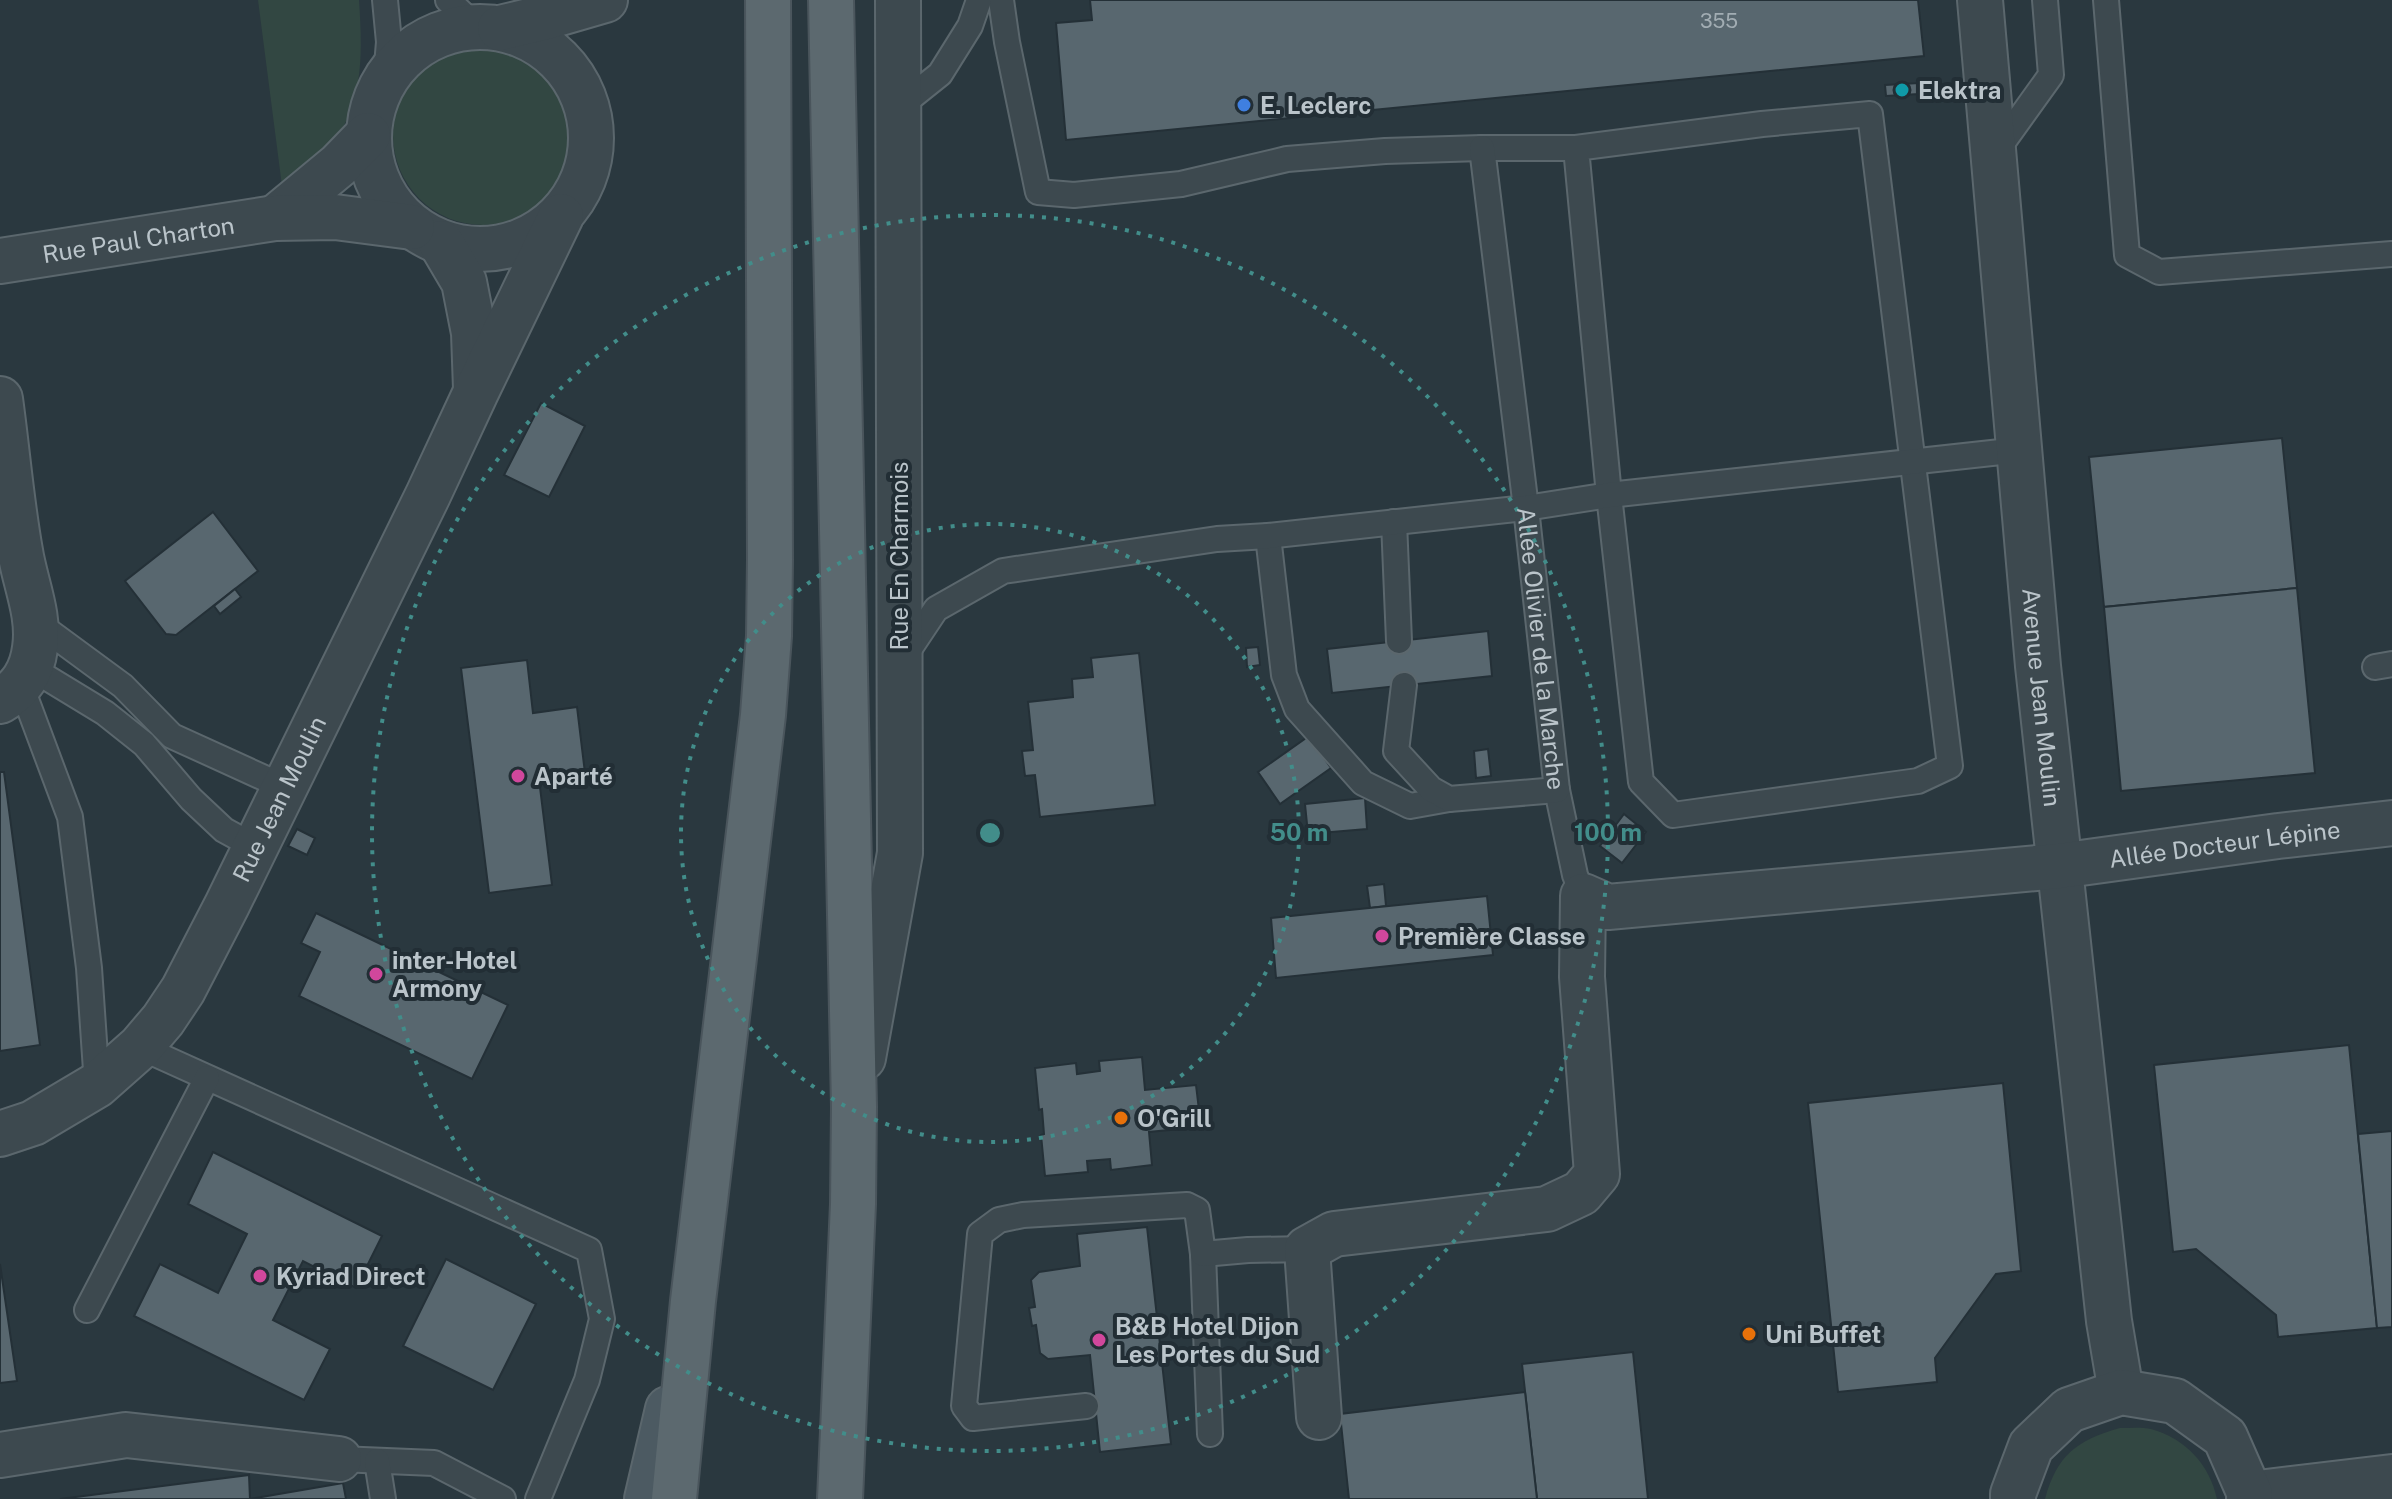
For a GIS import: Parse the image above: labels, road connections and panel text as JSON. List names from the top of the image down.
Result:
{
  "streets": {
    "street": [
      "Rue Paul Charton",
      "Rue En Charmois",
      "Allée Olivier de la Marche",
      "Avenue Jean Moulin",
      "Rue Jean Moulin",
      "Allée Docteur Lépine"
    ]
  },
  "crossings": [
    ["Rue Paul Charton", "Rue Jean Moulin"],
    ["Rue En Charmois", "Allée Olivier de la Marche"],
    ["Avenue Jean Moulin", "Allée Docteur Lépine"]
  ],
  "places": [
    "Elektra",
    "E. Leclerc",
    "Aparté",
    "Première Classe",
    "inter-Hotel Armony",
    "O'Grill",
    "Kyriad Direct",
    "Uni Buffet",
    "B&B Hotel Dijon Les Portes du Sud"
  ],
  "house_numbers": ["355"],
  "rings": ["50 m", "100 m"]
}
